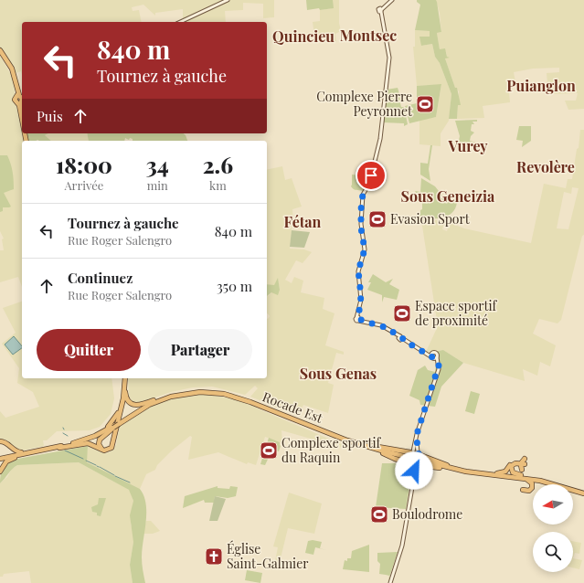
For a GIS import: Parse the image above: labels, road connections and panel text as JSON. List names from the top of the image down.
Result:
{
  "streets": {
    "highway": ["Rocade Est"]
  },
  "districts": [
    "Montsec",
    "Quincieu",
    "Puianglon",
    "Vurey",
    "Revolère",
    "Sous Geneizia",
    "Fétan",
    "Sous Genas"
  ],
  "places": {
    "sports": [
      "Complexe Pierre Peyronnet",
      "Evasion Sport",
      "Espace sportif de proximité",
      "Complexe sportif du Raquin",
      "Boulodrome"
    ],
    "church": ["Église Saint-Galmier"]
  },
  "north": "left",
  "page": {
    "turn": ["840 m", "Tournez à gauche"],
    "then": "Puis",
    "eta": [
      "18:00",
      "Arrivée",
      "34",
      "min",
      "2.6",
      "km"
    ],
    "list": [
      {
        "name": "Tournez à gauche",
        "note": "Rue Roger Salengro",
        "value": "840 m"
      },
      {
        "name": "Continuez",
        "note": "Rue Roger Salengro",
        "value": "350 m"
      }
    ],
    "buttons": ["Quitter", "Partager"]
  }
}
